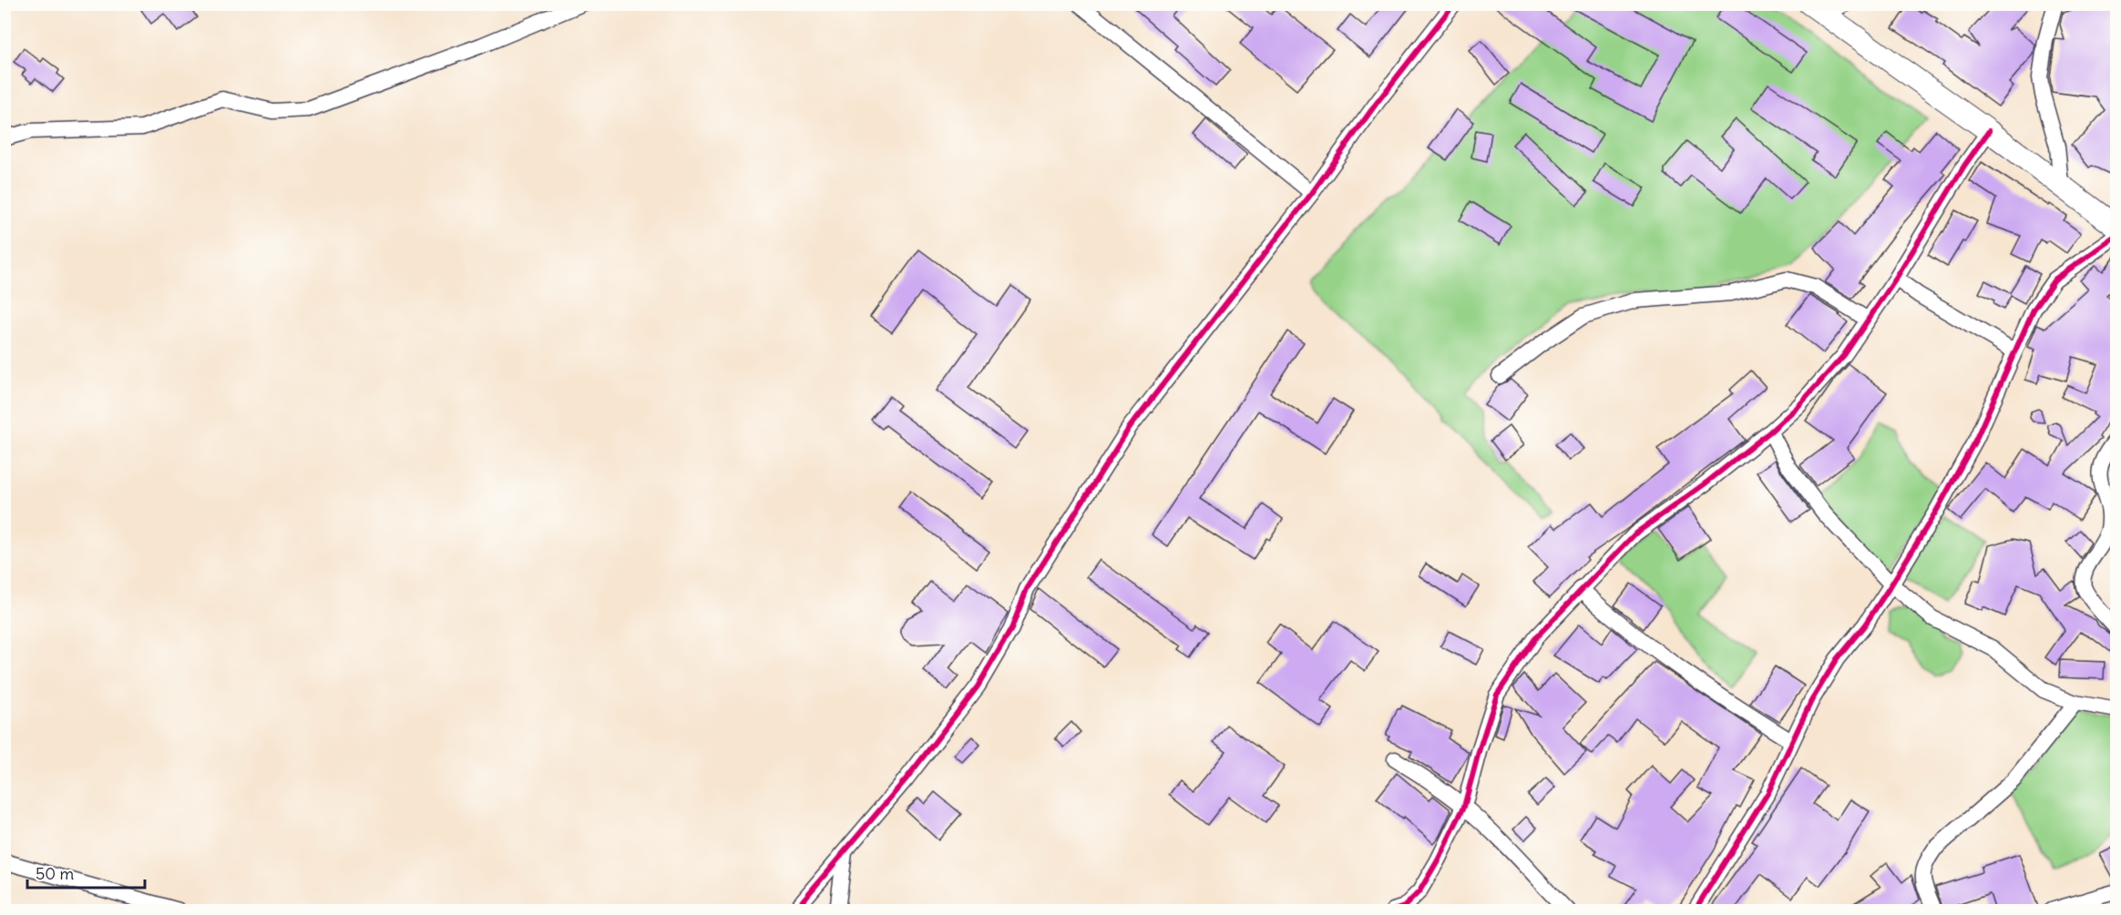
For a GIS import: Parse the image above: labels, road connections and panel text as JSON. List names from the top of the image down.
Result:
{
  "scale_bar": "50 m"
}
